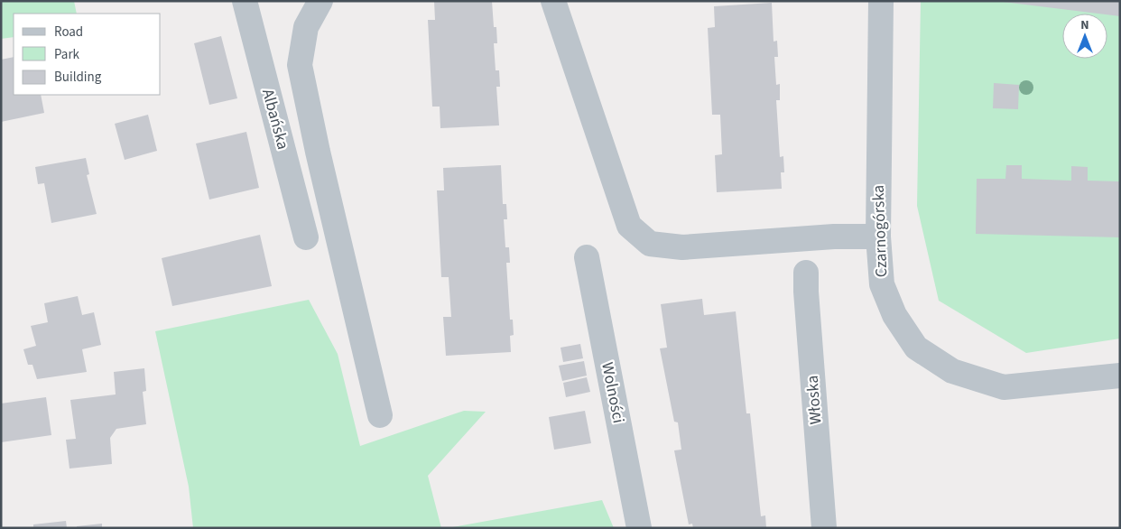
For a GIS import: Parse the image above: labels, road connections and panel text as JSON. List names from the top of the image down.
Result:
{
  "streets": {
    "street": [
      "Albańska",
      "Czarnogórska",
      "Wolności",
      "Włoska"
    ]
  },
  "legend": ["Road", "Park", "Building"],
  "north": "top"
}
